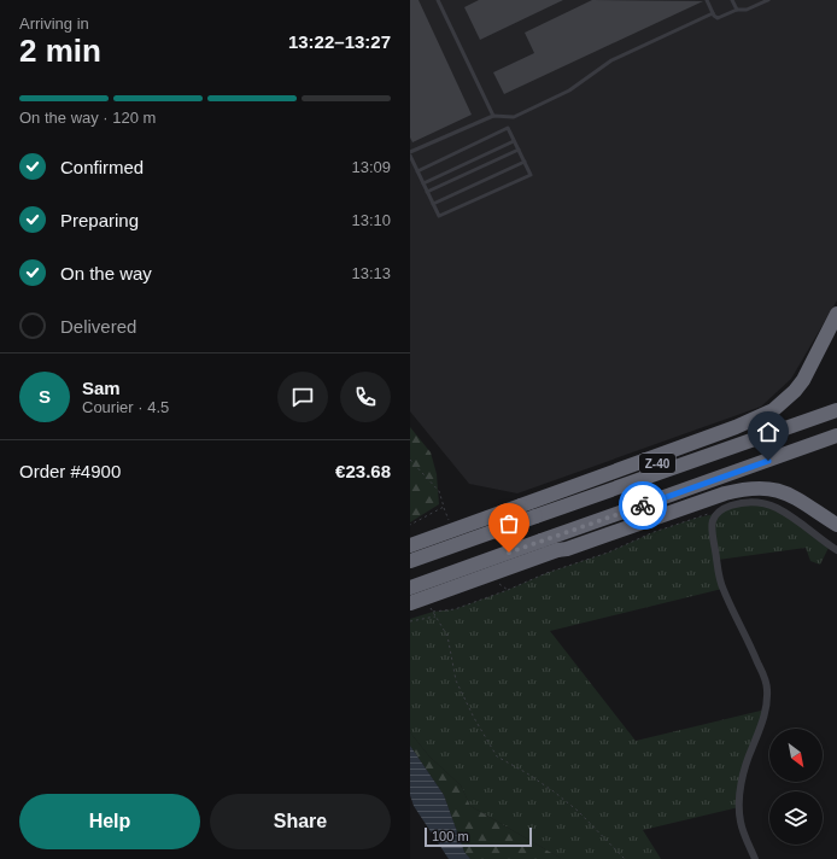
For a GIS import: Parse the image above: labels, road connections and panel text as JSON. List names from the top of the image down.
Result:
{
  "streets": {
    "highway": ["Z-40"]
  },
  "scale_bar": "100 m",
  "north": "bottom right",
  "page": {
    "heading": ["2 min", "Arriving in", "13:22–13:27"],
    "panel": [
      "Sam",
      "Courier · 4.5",
      "Order #4900",
      "€23.68"
    ],
    "bar": "On the way · 120 m",
    "list": [
      ["Confirmed", "13:09"],
      ["Preparing", "13:10"],
      ["On the way", "13:13"],
      "Delivered"
    ],
    "round": "S",
    "buttons": ["Help", "Share"],
    "scale": "100 m"
  }
}
